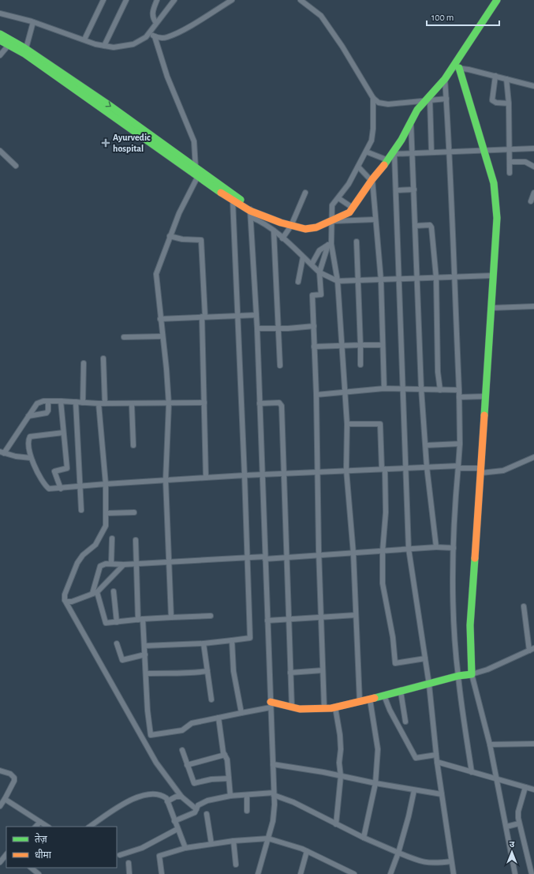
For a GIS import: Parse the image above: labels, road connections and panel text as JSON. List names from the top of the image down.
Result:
{
  "places": {
    "health": ["Ayurvedic hospital"]
  },
  "legend": ["तेज़", "धीमा"],
  "scale_bar": "100 m",
  "north": "top"
}
